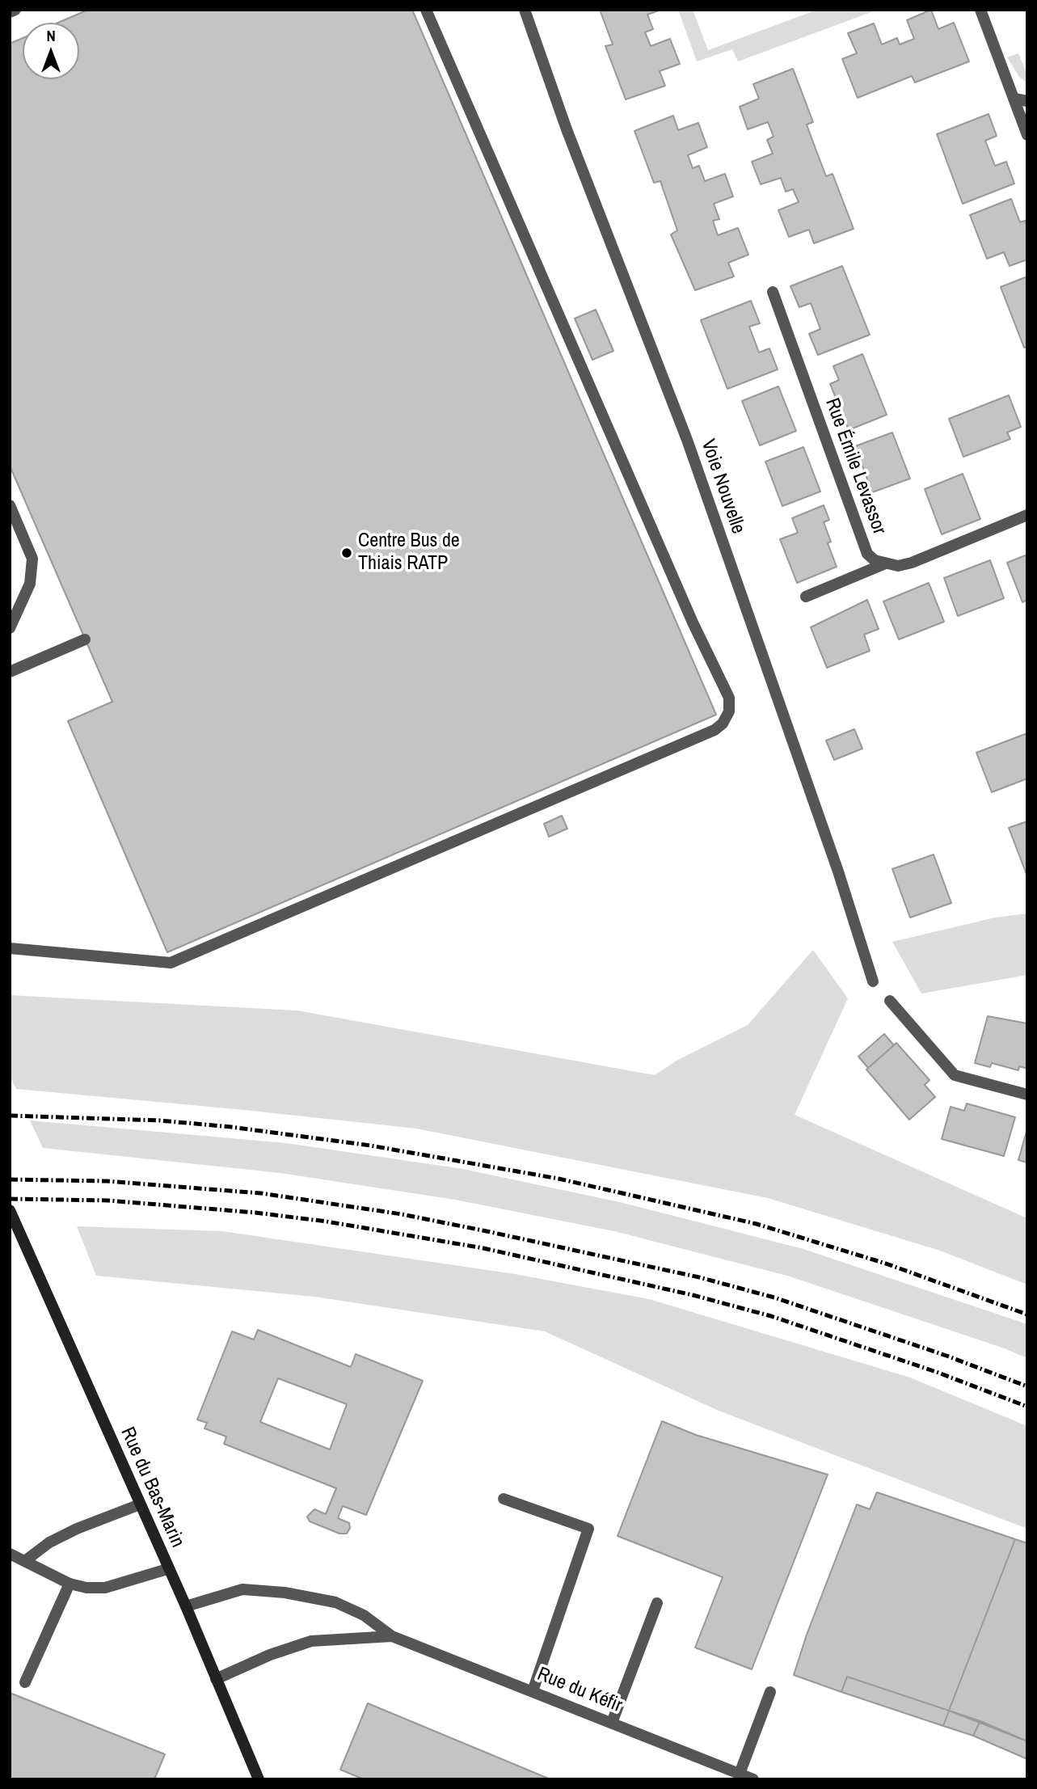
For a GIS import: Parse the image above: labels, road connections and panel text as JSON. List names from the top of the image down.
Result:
{
  "streets": {
    "main road": ["Rue du Bas-Marin"],
    "street": ["Rue Émile Levassor", "Voie Nouvelle", "Rue du Kéfir"]
  },
  "crossings": [
    ["Rue du Bas-Marin", "Rue du Kéfir"]
  ],
  "places": ["Centre Bus de Thiais RATP"],
  "north": "top"
}
